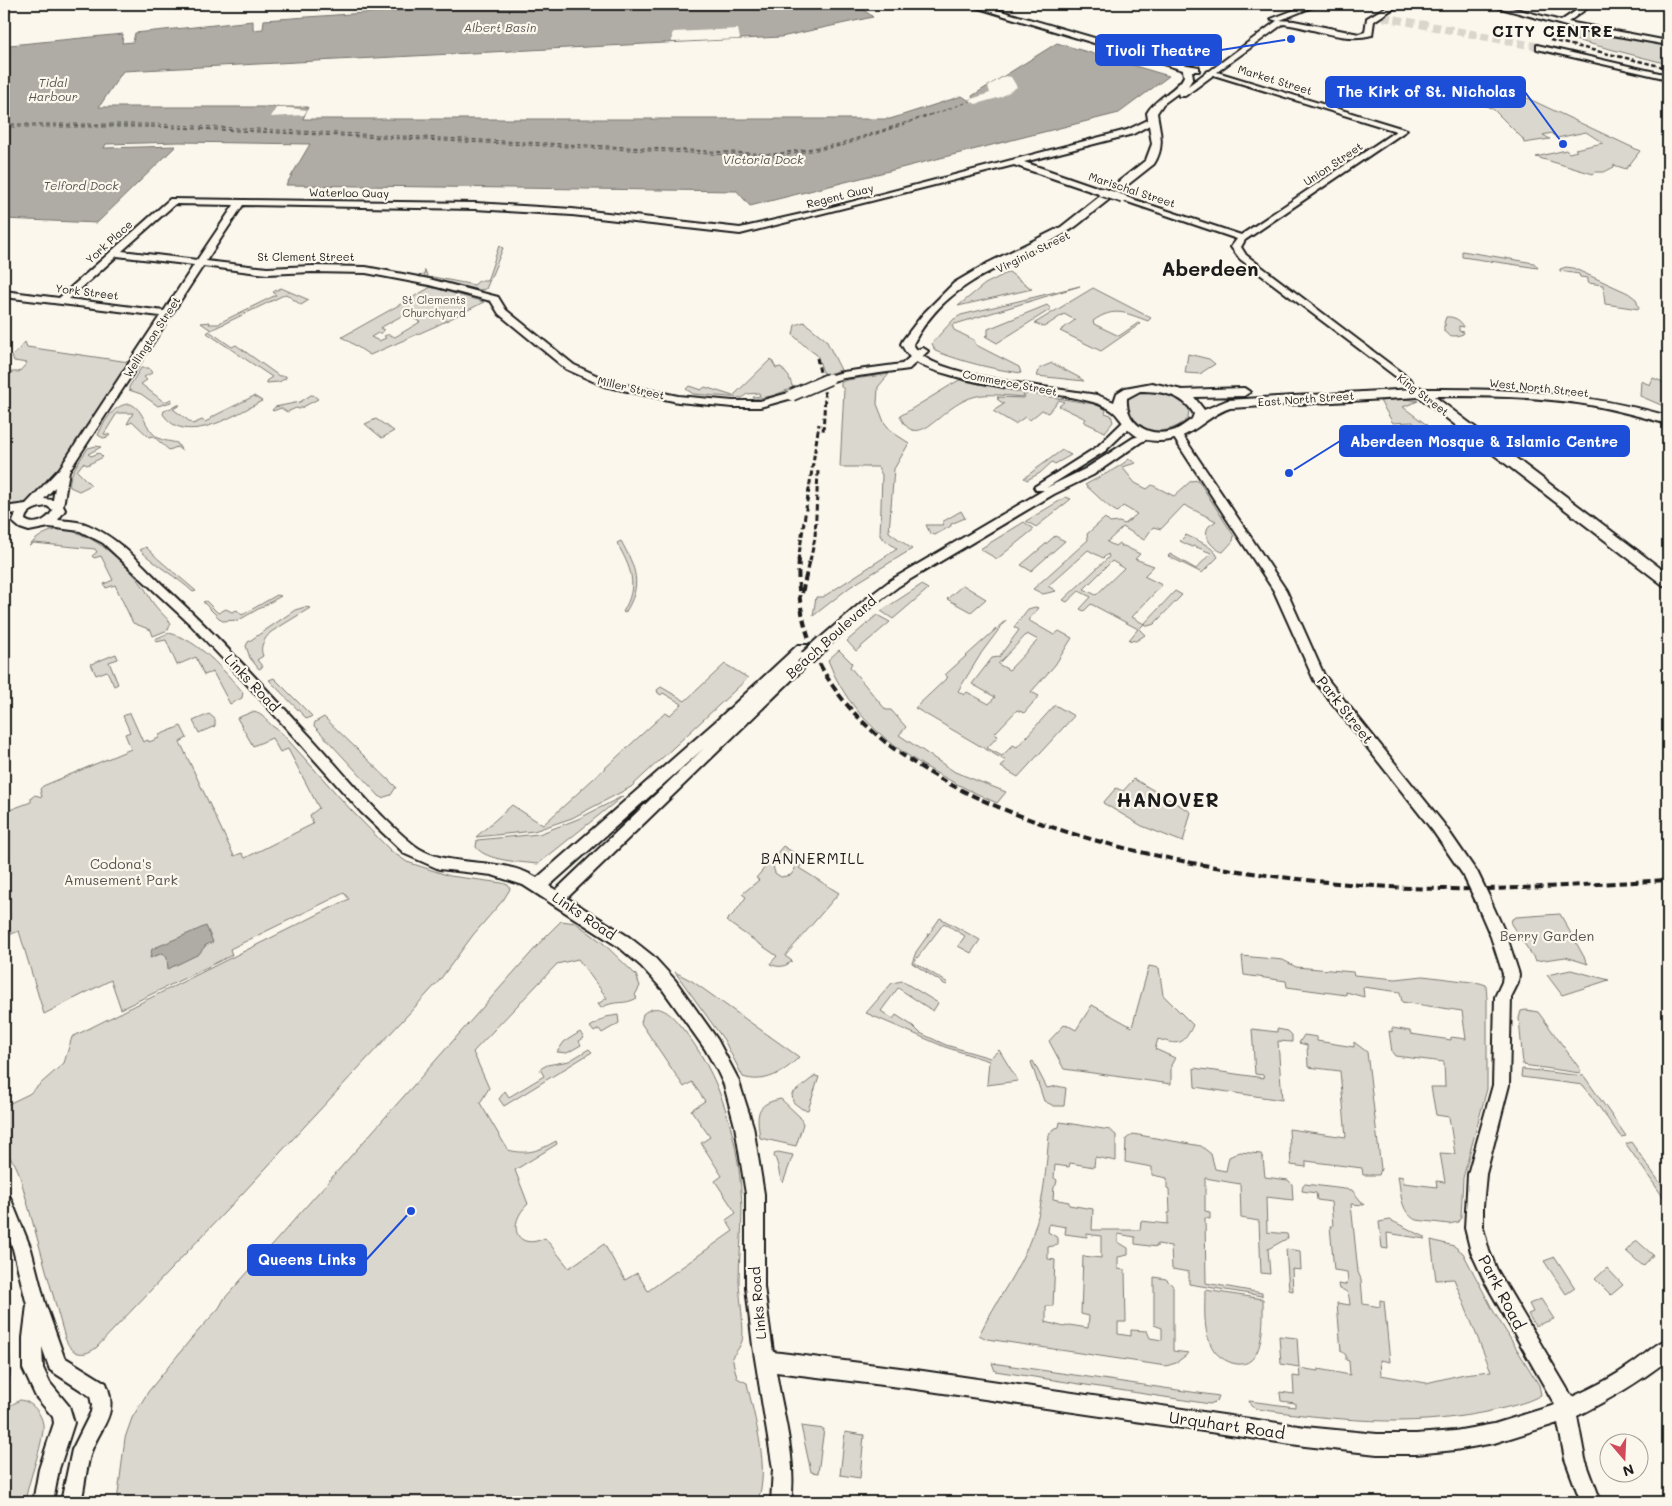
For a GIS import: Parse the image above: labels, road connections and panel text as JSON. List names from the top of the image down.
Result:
{
  "streets": {
    "main road": [
      "Market Street",
      "Virginia Street",
      "Commerce Street",
      "West North Street",
      "King Street",
      "East North Street"
    ],
    "street": [
      "Union Street",
      "Marischal Street",
      "Waterloo Quay",
      "Regent Quay",
      "York Place",
      "St Clement Street",
      "York Street",
      "Wellington Street",
      "Miller Street",
      "Beach Boulevard",
      "Links Road",
      "Park Street",
      "Park Road",
      "Urquhart Road"
    ]
  },
  "crossings": [
    ["Market Street", "Union Street"],
    ["Market Street", "Virginia Street"],
    ["Union Street", "Marischal Street"],
    ["Union Street", "King Street"],
    ["Marischal Street", "Regent Quay"],
    ["Marischal Street", "King Street"],
    ["Waterloo Quay", "Regent Quay"],
    ["Waterloo Quay", "York Place"],
    ["Waterloo Quay", "Wellington Street"],
    ["Regent Quay", "Virginia Street"],
    ["York Place", "St Clement Street"],
    ["York Place", "York Street"],
    ["Virginia Street", "Commerce Street"],
    ["Virginia Street", "Miller Street"],
    ["St Clement Street", "Wellington Street"],
    ["St Clement Street", "Miller Street"],
    ["York Street", "Wellington Street"],
    ["Wellington Street", "Links Road"],
    ["Commerce Street", "Miller Street"],
    ["Commerce Street", "East North Street"],
    ["Commerce Street", "Beach Boulevard"],
    ["Commerce Street", "Park Street"],
    ["West North Street", "King Street"],
    ["West North Street", "East North Street"],
    ["King Street", "East North Street"],
    ["East North Street", "Beach Boulevard"],
    ["East North Street", "Park Street"],
    ["Beach Boulevard", "Links Road"],
    ["Beach Boulevard", "Park Street"],
    ["Links Road", "Urquhart Road"],
    ["Park Street", "Park Road"],
    ["Park Road", "Urquhart Road"]
  ],
  "districts": [
    "CITY CENTRE",
    "Aberdeen",
    "HANOVER",
    "BANNERMILL"
  ],
  "water": [
    "Albert Basin",
    "Tidal Harbour",
    "Victoria Dock",
    "Telford Dock"
  ],
  "parks": ["St Clements Churchyard", "Codona's Amusement Park", "Berry Garden"],
  "places": [
    "Tivoli Theatre",
    "The Kirk of St. Nicholas",
    "Aberdeen Mosque & Islamic Centre",
    "Queens Links"
  ],
  "north": "bottom"
}
